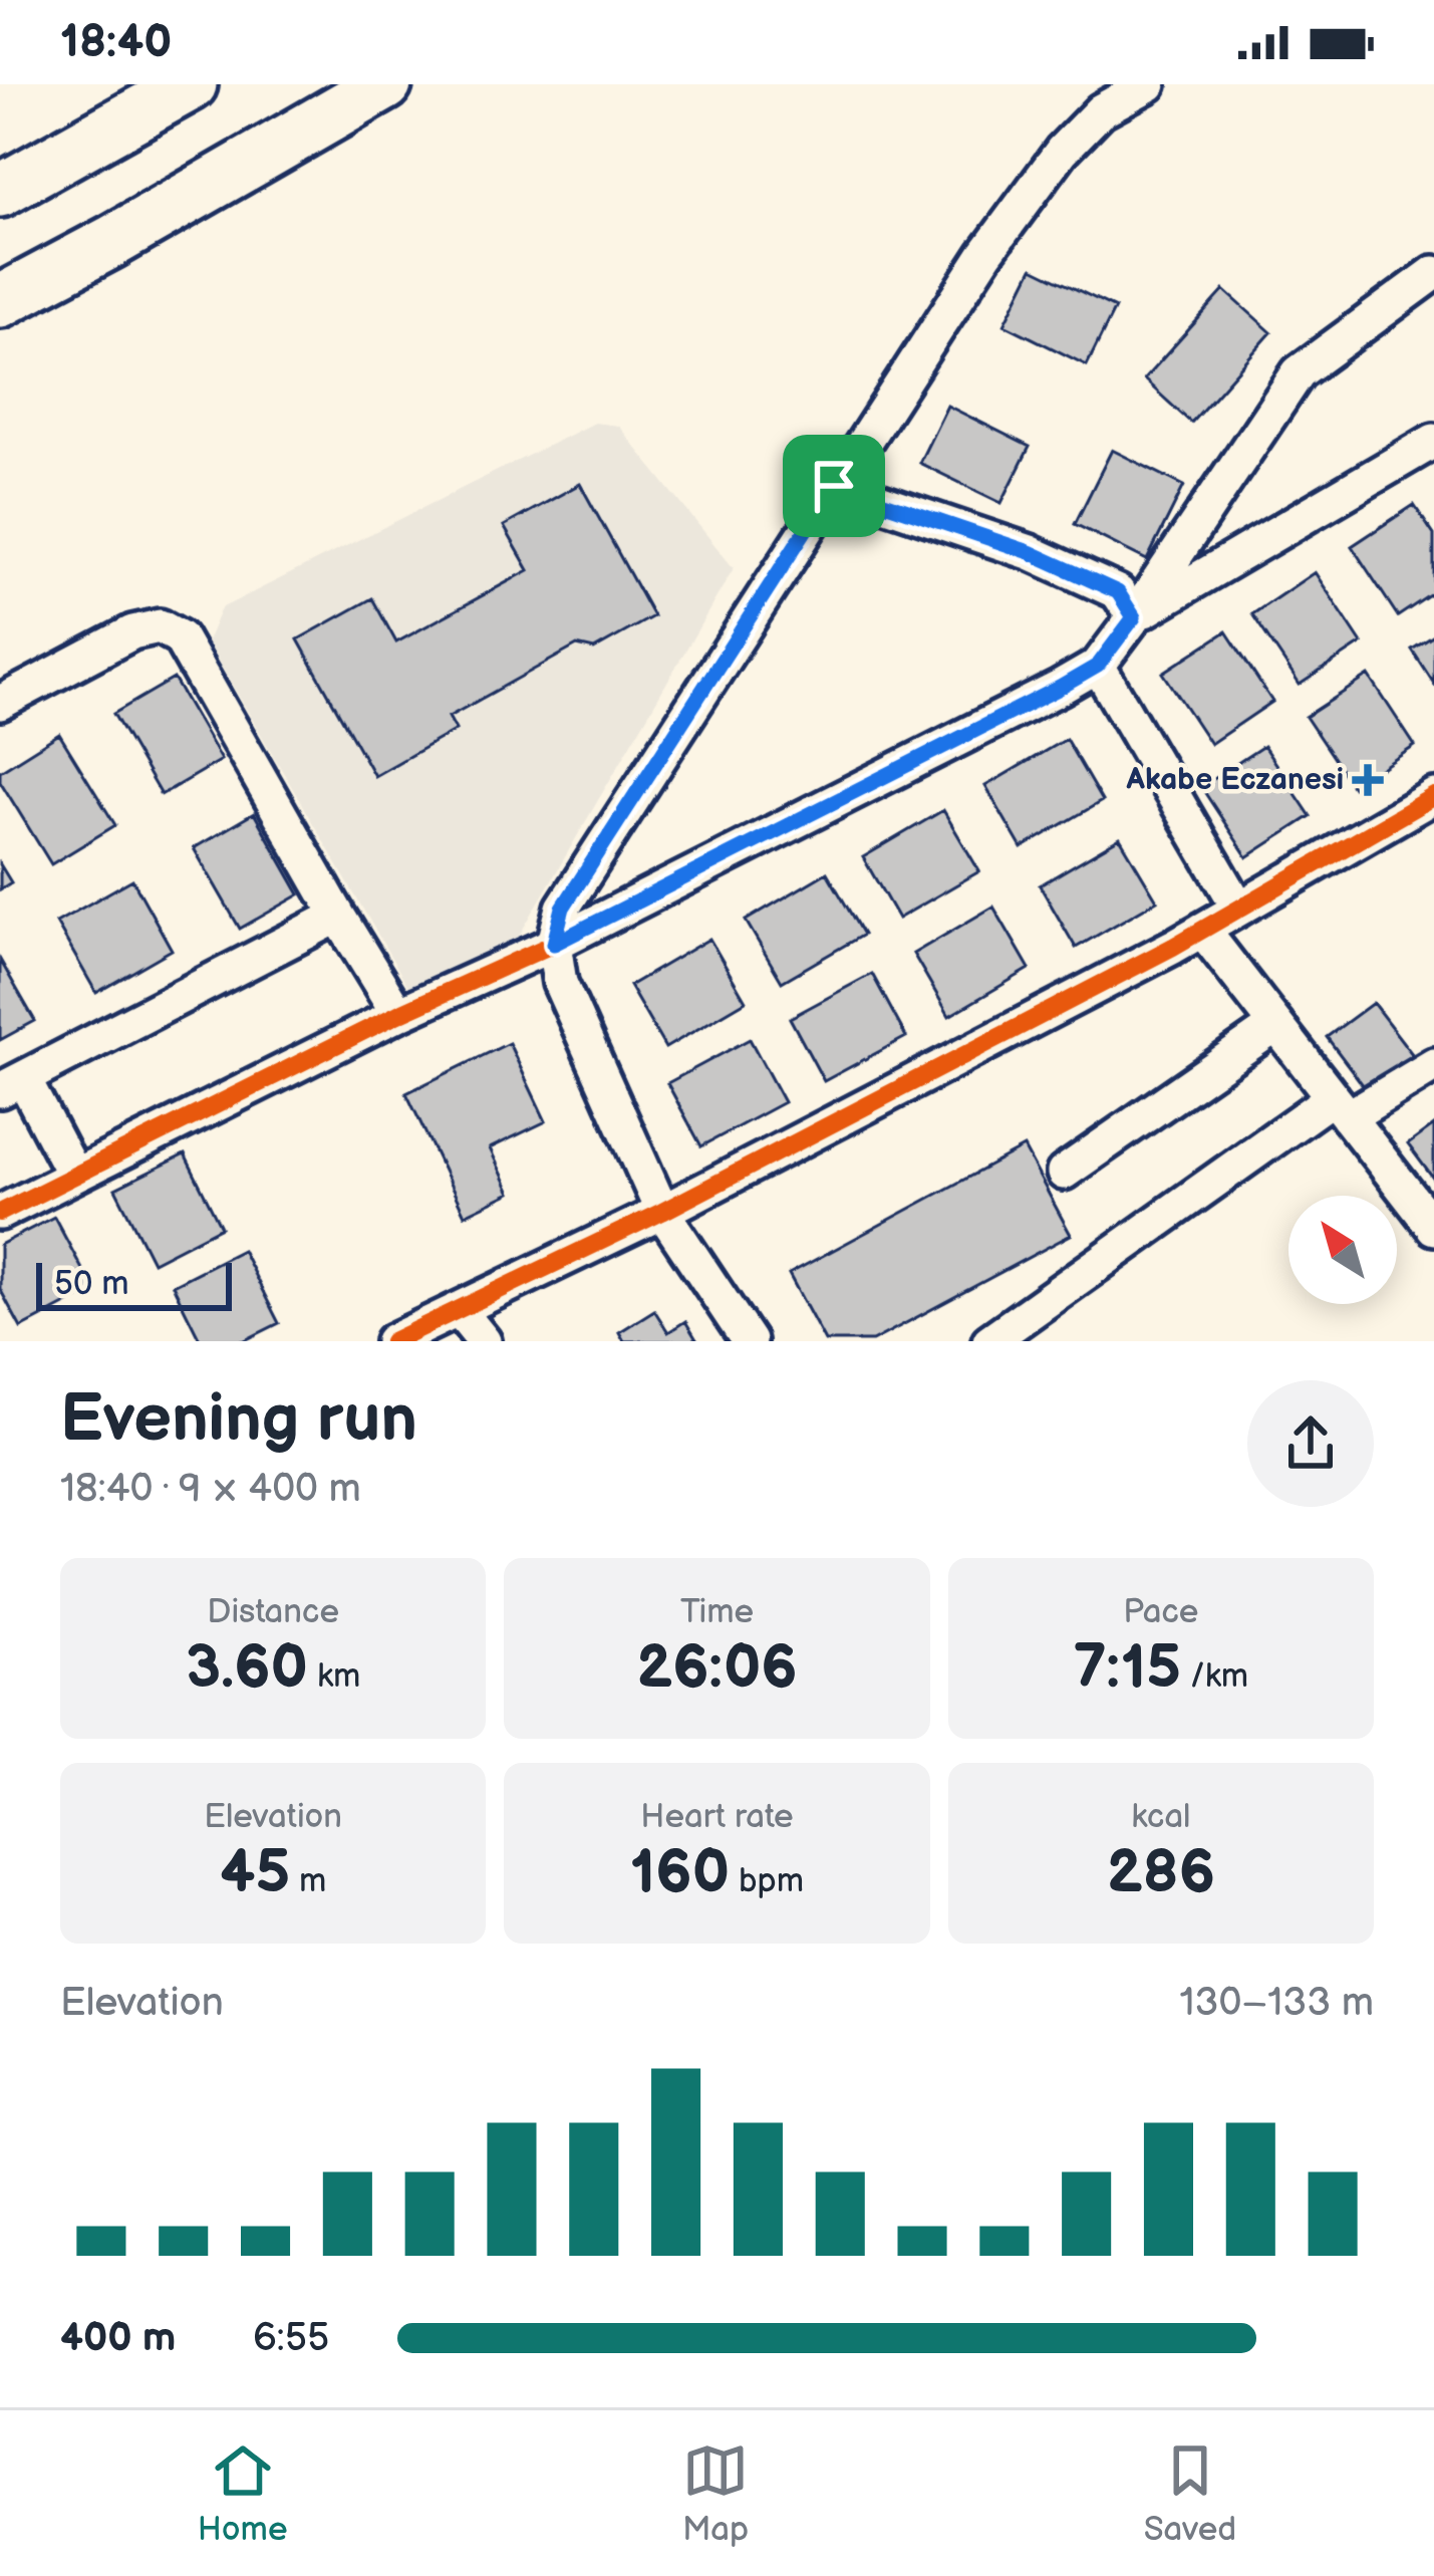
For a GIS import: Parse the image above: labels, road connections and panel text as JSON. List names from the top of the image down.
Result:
{
  "places": {
    "health": ["Akabe Eczanesi"]
  },
  "scale_bar": "50 m",
  "north": "top left",
  "page": {
    "status": "18:40",
    "scale": "50 m",
    "heading": ["Evening run", "18:40 · 9 × 400 m"],
    "stats": [
      ["Distance", "3.60 km"],
      ["Time", "26:06"],
      ["Pace", "7:15 /km"],
      ["Elevation", "45 m"],
      ["Heart rate", "160 bpm"],
      ["kcal", "286"]
    ],
    "chart": ["Elevation", "130–133 m"],
    "list": [
      {
        "name": "400 m",
        "note": "6:55"
      }
    ],
    "tabs": ["Home", "Map", "Saved"]
  }
}
